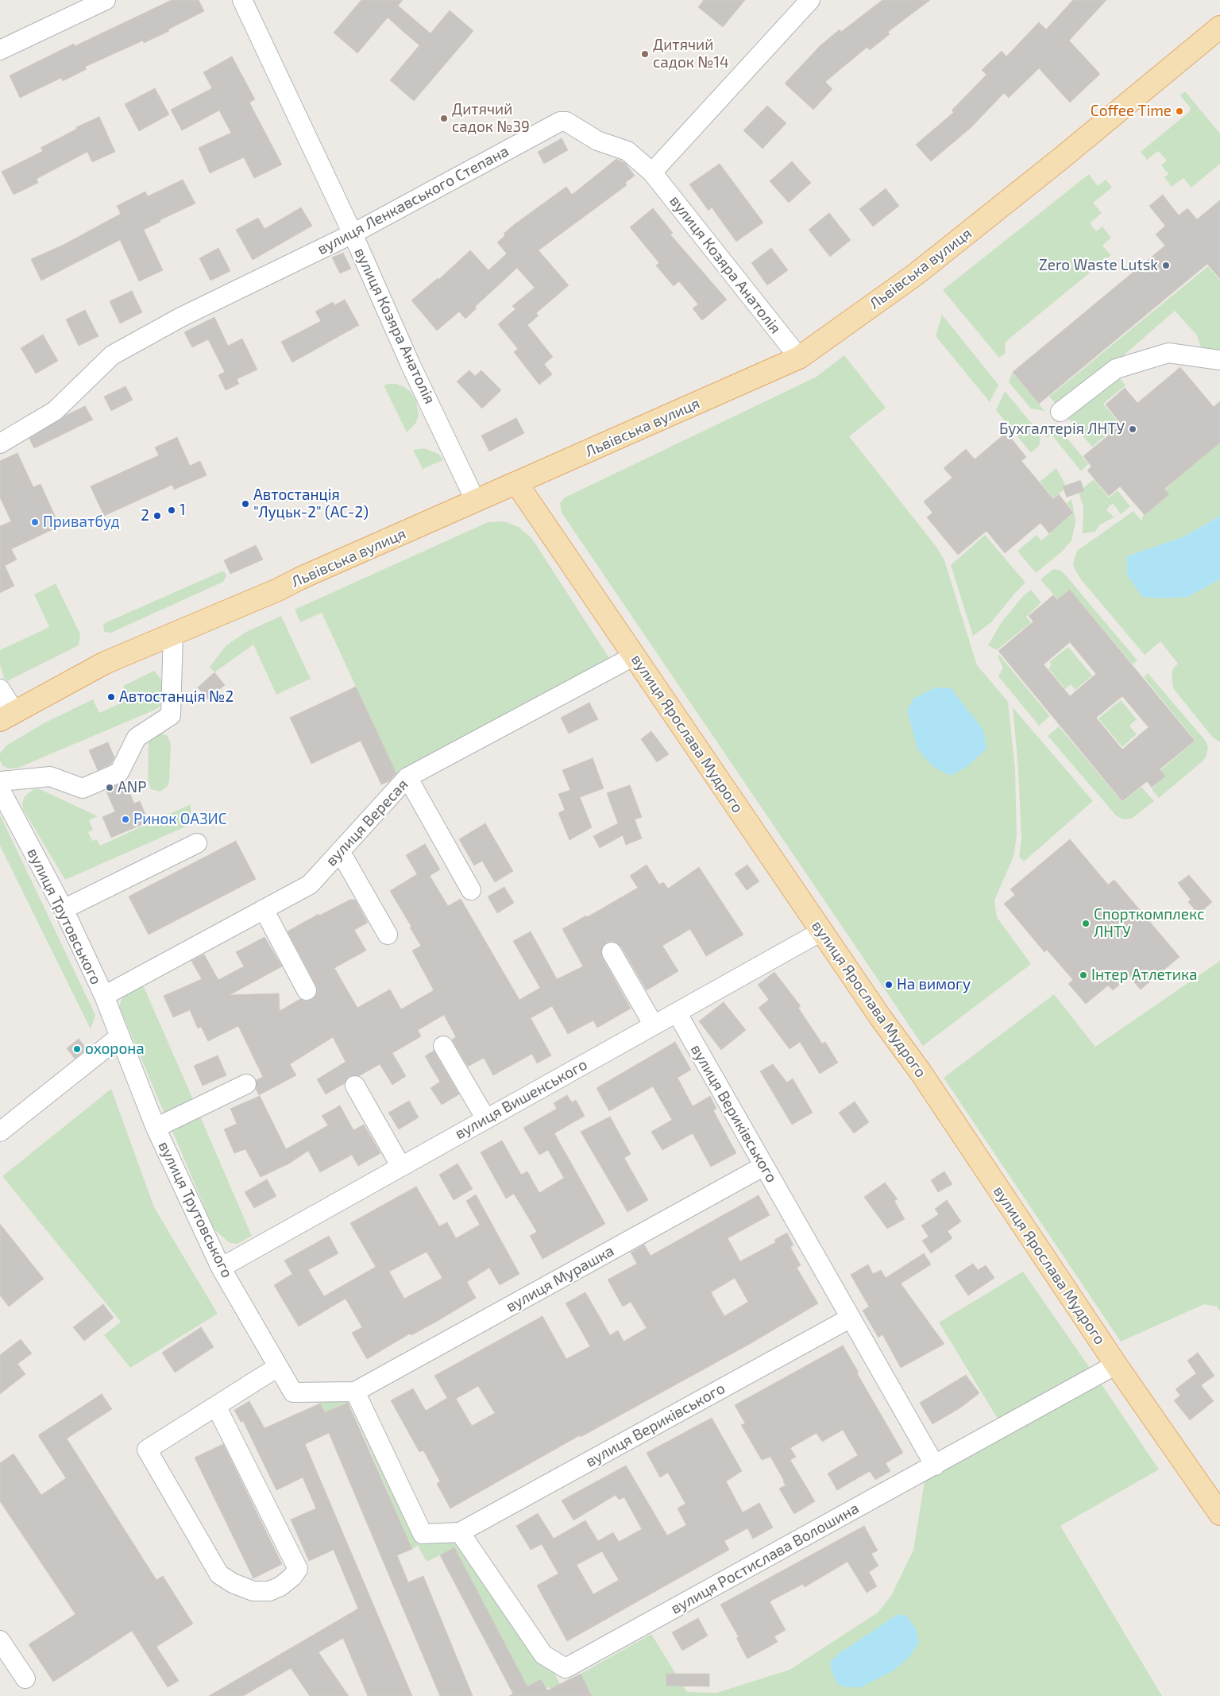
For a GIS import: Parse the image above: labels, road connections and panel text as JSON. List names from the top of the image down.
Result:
{
  "streets": {
    "main road": ["Львівська вулиця", "вулиця Ярослава Мудрого"],
    "street": [
      "вулиця Ленкавського Степана",
      "вулиця Козяра Анатолія",
      "вулиця Вересая",
      "вулиця Трутовського",
      "вулиця Вишенського",
      "вулиця Вериківського",
      "вулиця Мурашка",
      "вулиця Ростислава Волошина"
    ]
  },
  "crossings": [
    ["вулиця Ленкавського Степана", "вулиця Козяра Анатолія"],
    ["вулиця Козяра Анатолія", "Львівська вулиця"],
    ["Львівська вулиця", "вулиця Ярослава Мудрого"],
    ["вулиця Ярослава Мудрого", "вулиця Вересая"],
    ["вулиця Ярослава Мудрого", "вулиця Вишенського"],
    ["вулиця Ярослава Мудрого", "вулиця Ростислава Волошина"],
    ["вулиця Вересая", "вулиця Трутовського"],
    ["вулиця Трутовського", "вулиця Вишенського"],
    ["вулиця Трутовського", "вулиця Мурашка"],
    ["вулиця Вишенського", "вулиця Вериківського"],
    ["вулиця Вериківського", "вулиця Мурашка"],
    ["вулиця Вериківського", "вулиця Ростислава Волошина"]
  ],
  "places": [
    "Дитячий садок №14",
    "Coffee Time",
    "Дитячий садок №39",
    "Zero Waste Lutsk",
    "Бухгалтерія ЛНТУ",
    "Автостанція \"Луцьк-2\" (АС-2)",
    "1",
    "2",
    "Приватбуд",
    "Автостанція №2",
    "ANP",
    "Ринок ОАЗИС",
    "Спорткомплекс ЛНТУ",
    "Інтер Атлетика",
    "На вимогу",
    "охорона"
  ]
}
